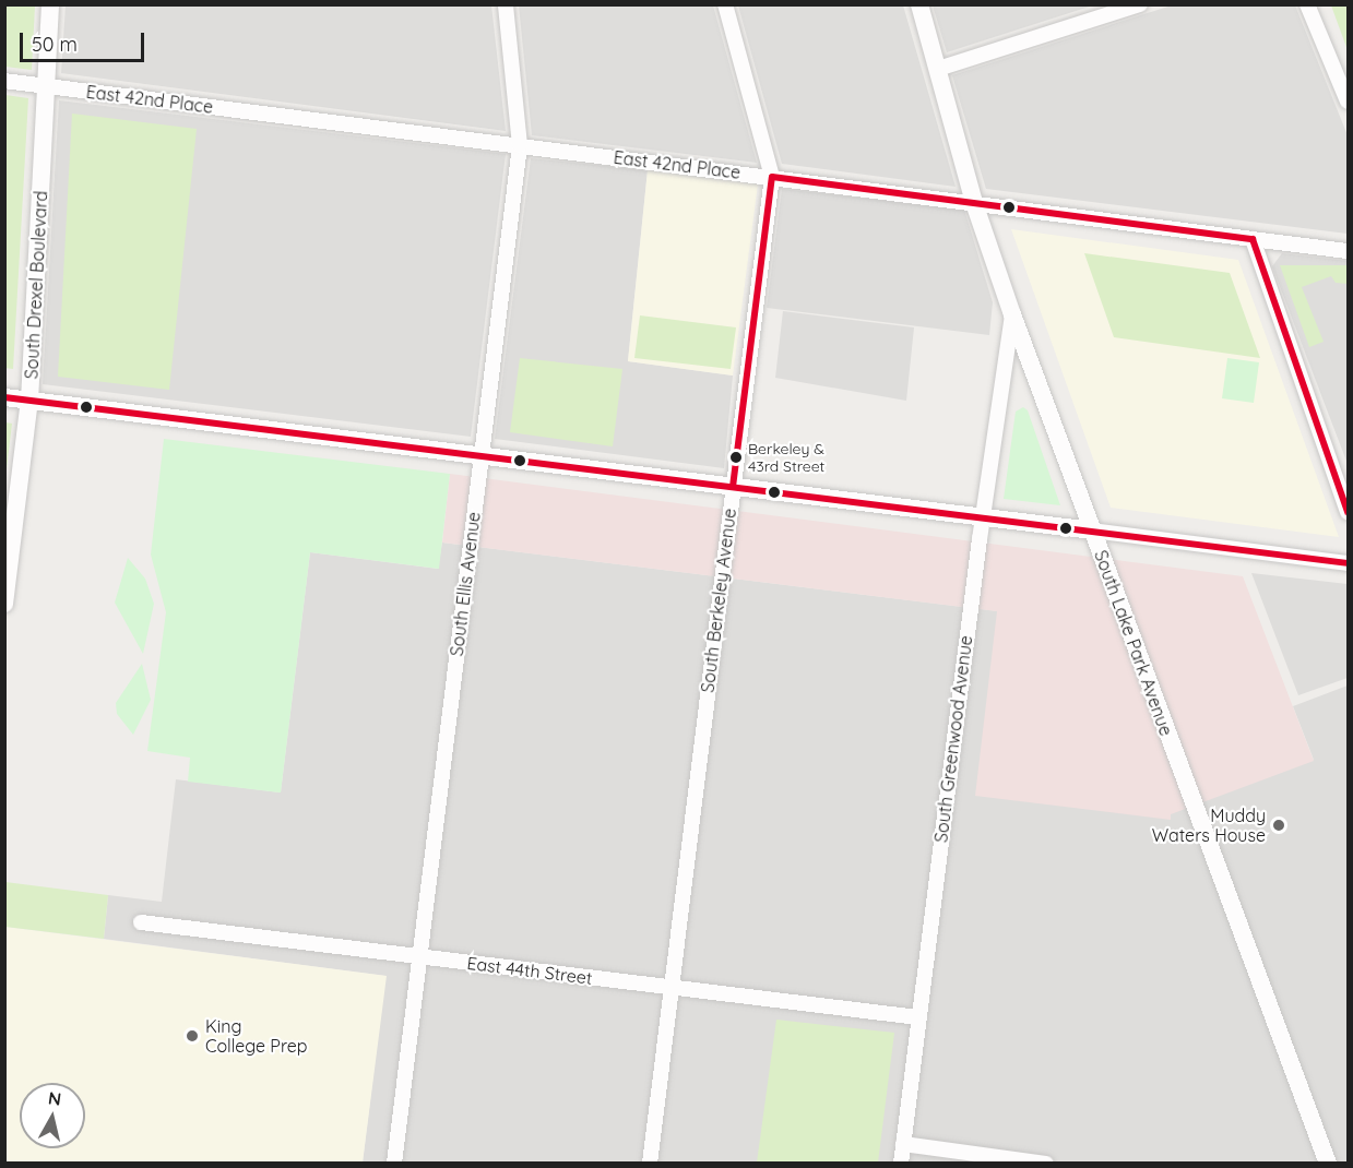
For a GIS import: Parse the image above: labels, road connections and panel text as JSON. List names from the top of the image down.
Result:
{
  "streets": {
    "street": [
      "East 42nd Place",
      "South Drexel Boulevard",
      "South Ellis Avenue",
      "South Berkeley Avenue",
      "South Lake Park Avenue",
      "South Greenwood Avenue",
      "East 44th Street"
    ]
  },
  "crossings": [
    ["East 42nd Place", "South Drexel Boulevard"],
    ["East 42nd Place", "South Ellis Avenue"],
    ["East 42nd Place", "South Berkeley Avenue"],
    ["East 42nd Place", "South Lake Park Avenue"],
    ["South Ellis Avenue", "East 44th Street"],
    ["South Berkeley Avenue", "East 44th Street"],
    ["South Lake Park Avenue", "South Greenwood Avenue"],
    ["South Greenwood Avenue", "East 44th Street"]
  ],
  "places": ["Berkeley & 43rd Street", "Muddy Waters House", "King College Prep"],
  "scale_bar": "50 m",
  "north": "top"
}
